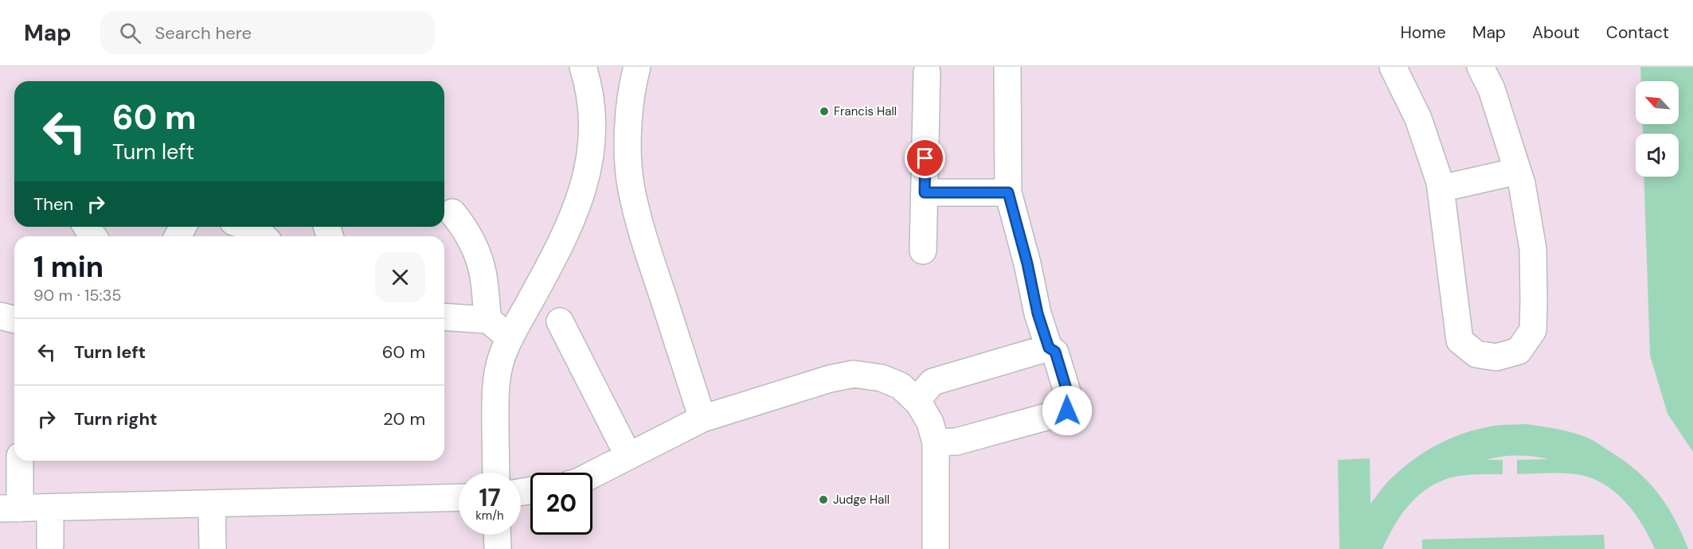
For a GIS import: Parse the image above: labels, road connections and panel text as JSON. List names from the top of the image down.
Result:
{
  "places": ["Francis Hall", "Judge Hall"],
  "north": "top left",
  "page": {
    "header": "Map",
    "search": "Search here",
    "nav": [
      "Home",
      "Map",
      "About",
      "Contact"
    ],
    "turn": ["60 m", "Turn left"],
    "then": "Then",
    "heading": ["1 min", "90 m · 15:35"],
    "list": [
      {
        "name": "Turn left",
        "value": "60 m"
      },
      {
        "name": "Turn right",
        "value": "20 m"
      }
    ],
    "speed": "17 km/h",
    "limit": "20"
  }
}
